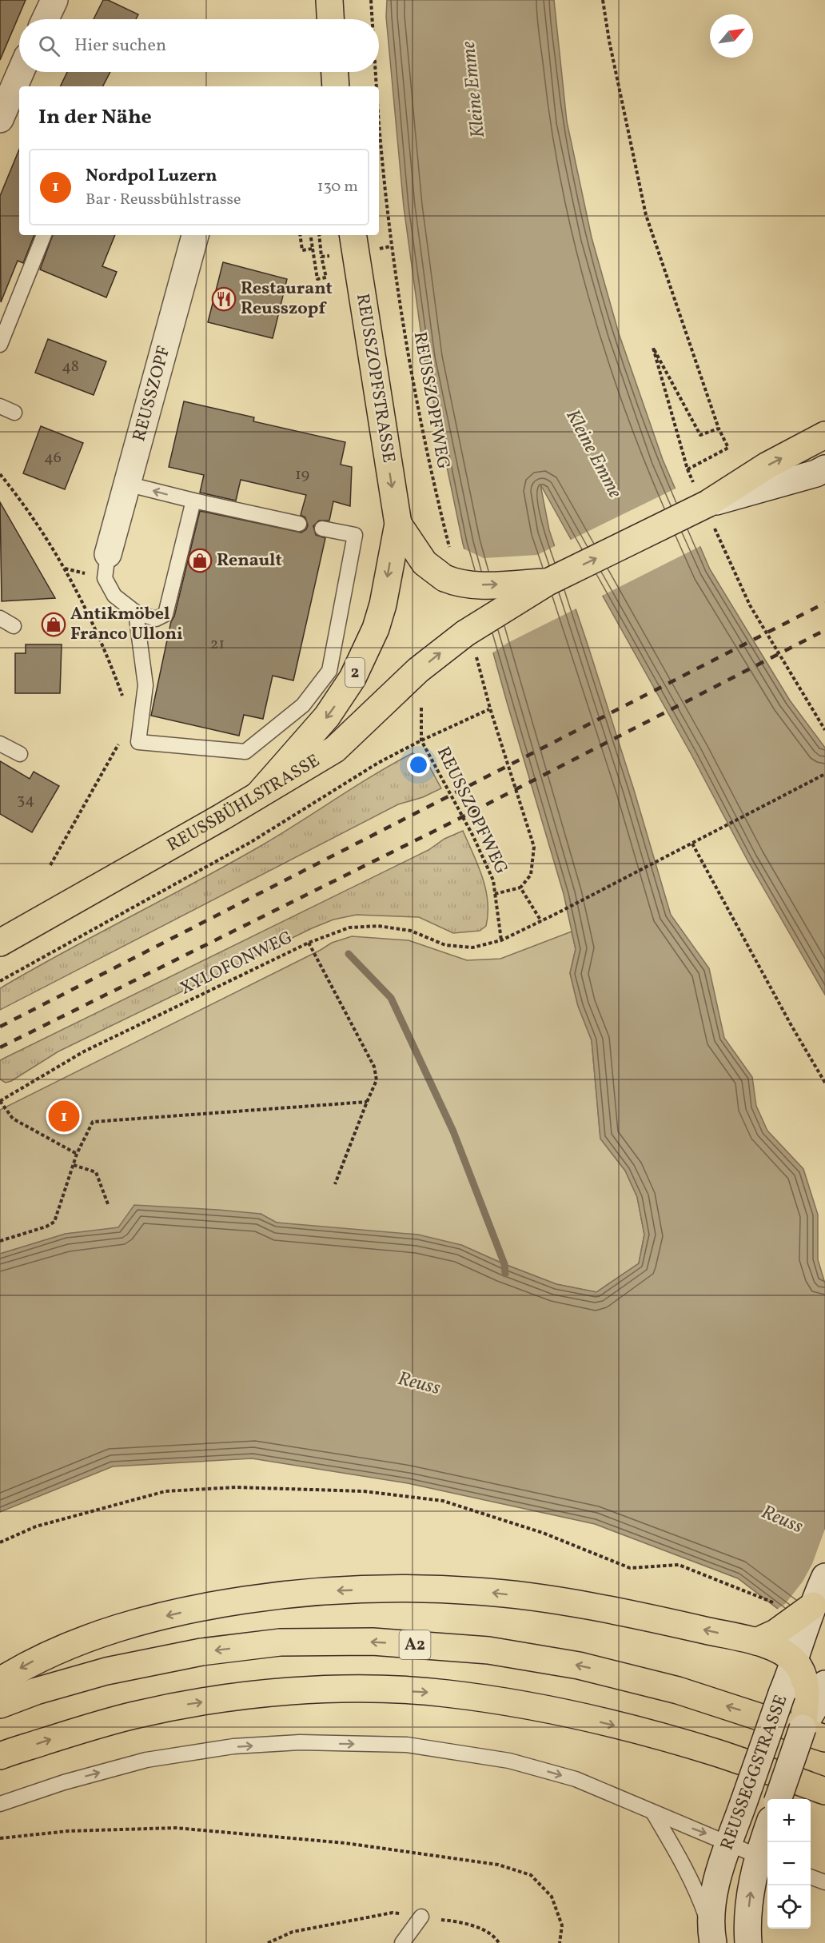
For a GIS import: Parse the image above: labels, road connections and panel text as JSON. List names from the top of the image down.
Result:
{
  "streets": {
    "main road": [
      "REUSSZOPFSTRASSE",
      "REUSSZOPF",
      "2",
      "REUSSBÜHLSTRASSE",
      "A2",
      "REUSSEGGSTRASSE"
    ],
    "path": ["REUSSZOPFWEG", "XYLOFONWEG"]
  },
  "crossings": [
    ["REUSSZOPFSTRASSE", "REUSSZOPFWEG"],
    ["REUSSZOPFSTRASSE", "REUSSBÜHLSTRASSE"],
    ["REUSSZOPFWEG", "2"],
    ["REUSSZOPFWEG", "REUSSBÜHLSTRASSE"],
    ["REUSSZOPFWEG", "XYLOFONWEG"],
    ["2", "REUSSBÜHLSTRASSE"],
    ["A2", "REUSSEGGSTRASSE"]
  ],
  "one_way": ["REUSSZOPFSTRASSE", "REUSSBÜHLSTRASSE"],
  "water": ["Kleine Emme", "Reuss"],
  "places": {
    "restaurant": ["Restaurant Reusszopf"],
    "shop": ["Renault", "Antikmöbel Franco Ulloni"]
  },
  "house_numbers": [
    "48",
    "46",
    "19",
    "21",
    "34"
  ],
  "north": "top right",
  "page": {
    "search": "Hier suchen",
    "heading": "In der Nähe",
    "list": [
      {
        "mark": "1",
        "name": "Nordpol Luzern",
        "note": "Bar · Reussbühlstrasse",
        "value": "130 m"
      }
    ],
    "pins": "1",
    "map_buttons": ["+", "−"]
  }
}
